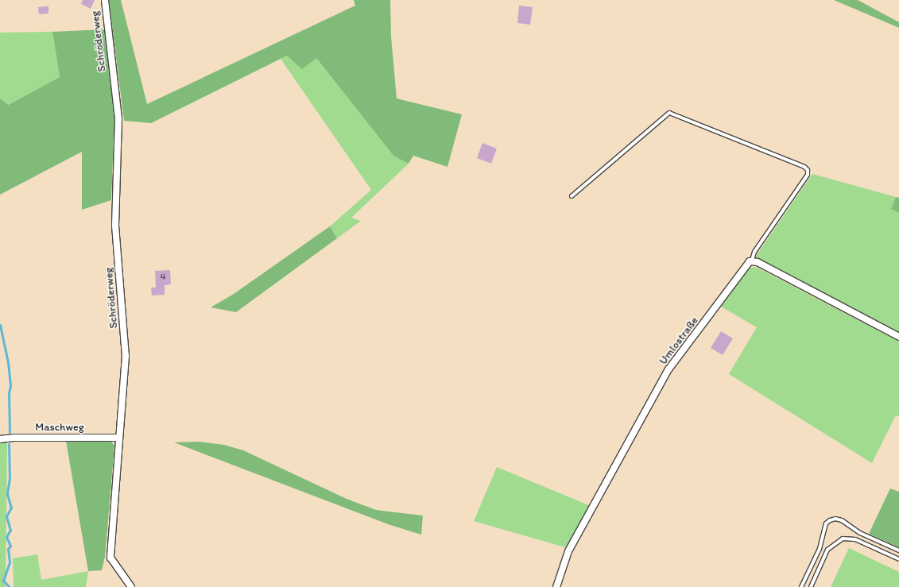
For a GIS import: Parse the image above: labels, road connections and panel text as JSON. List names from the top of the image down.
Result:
{
  "streets": {
    "street": ["Schröderweg", "Umlostraße", "Maschweg"]
  },
  "crossings": [
    ["Schröderweg", "Maschweg"]
  ],
  "house_numbers": ["4"]
}
